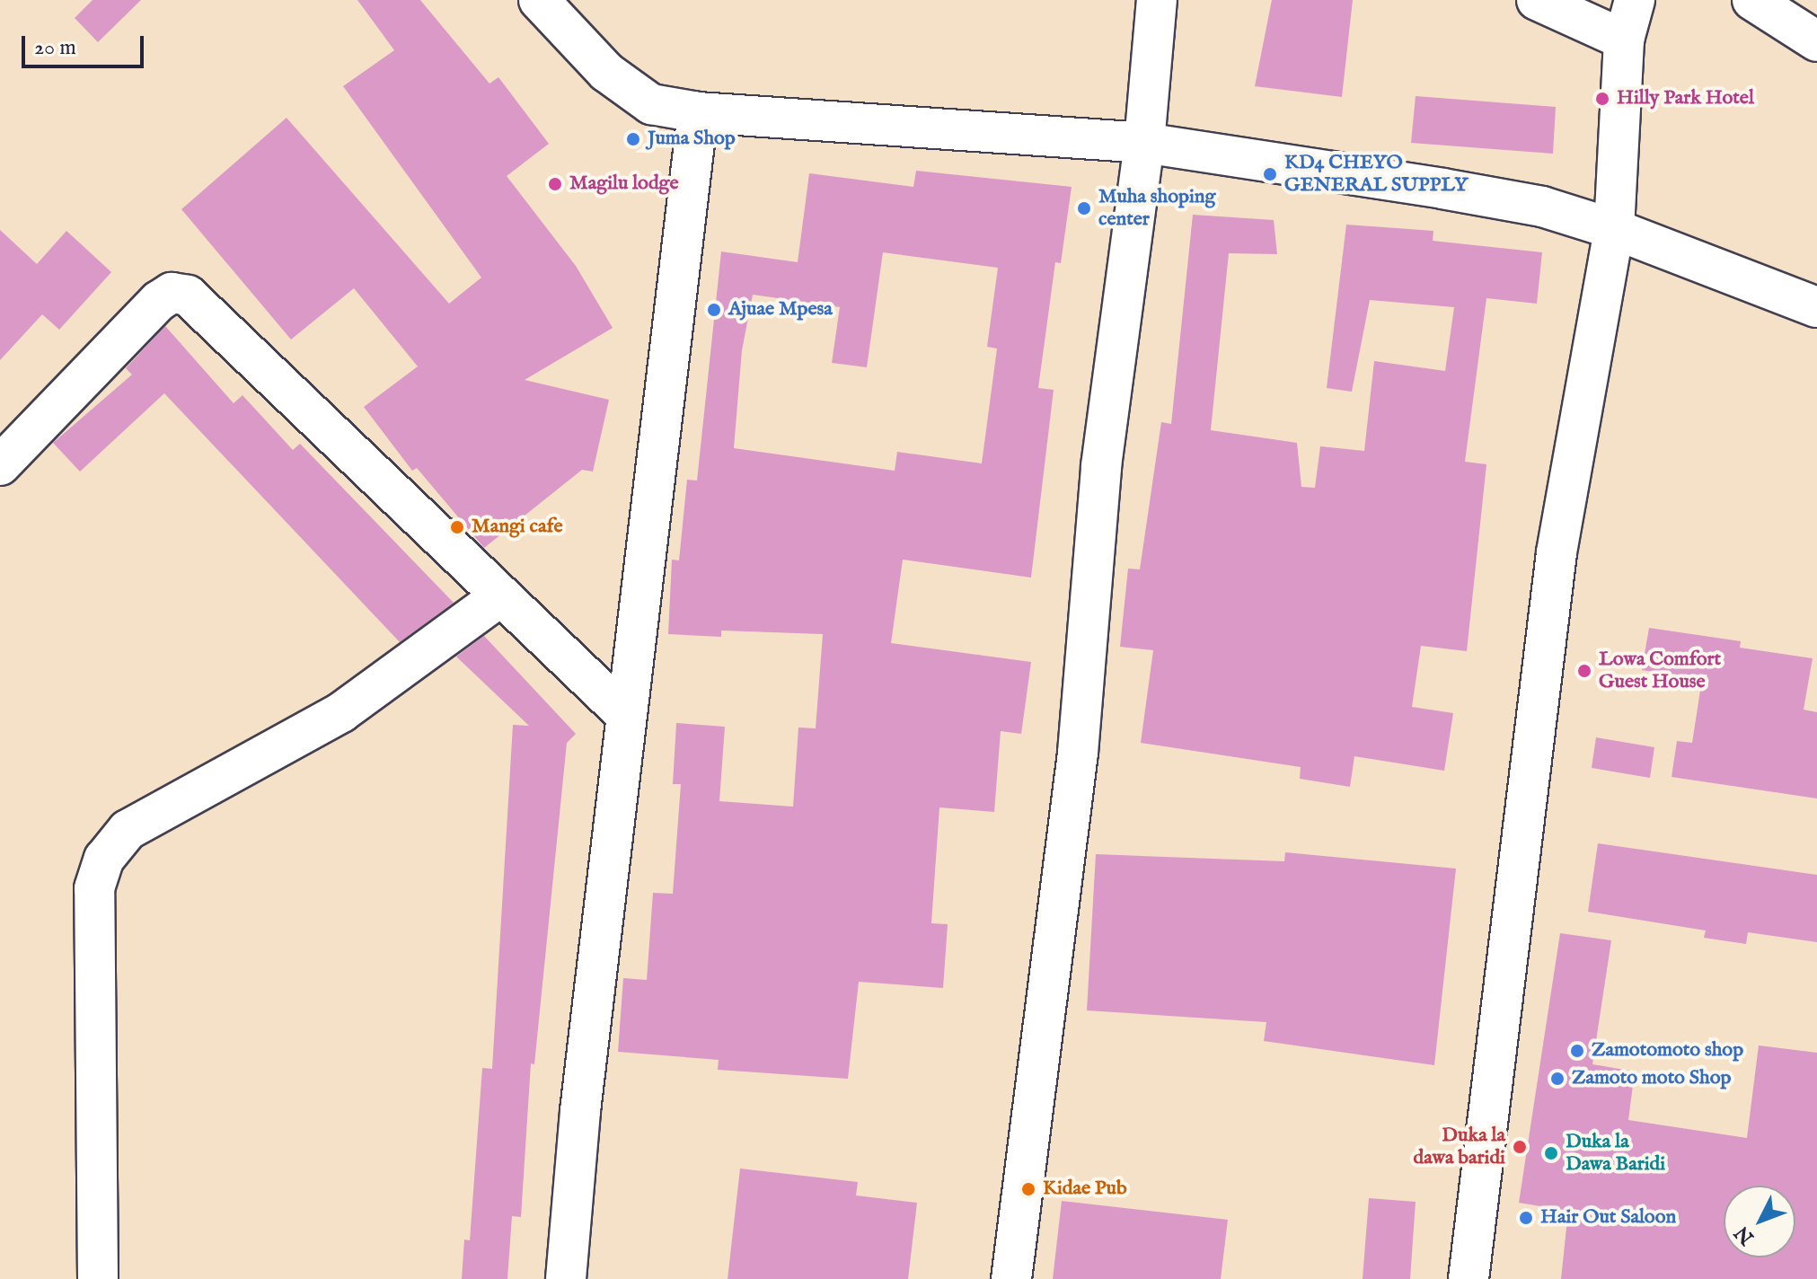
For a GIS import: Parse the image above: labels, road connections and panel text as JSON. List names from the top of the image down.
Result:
{
  "places": [
    "Hilly Park Hotel",
    "Juma Shop",
    "KD4 CHEYO GENERAL SUPPLY",
    "Magilu lodge",
    "Muha shoping center",
    "Ajuae Mpesa",
    "Mangi cafe",
    "Lowa Comfort Guest House",
    "Zamotomoto shop",
    "Zamoto moto Shop",
    "Duka la dawa baridi",
    "Duka la Dawa Baridi",
    "Kidae Pub",
    "Hair Out Saloon"
  ],
  "scale_bar": "20 m",
  "north": "bottom left"
}
